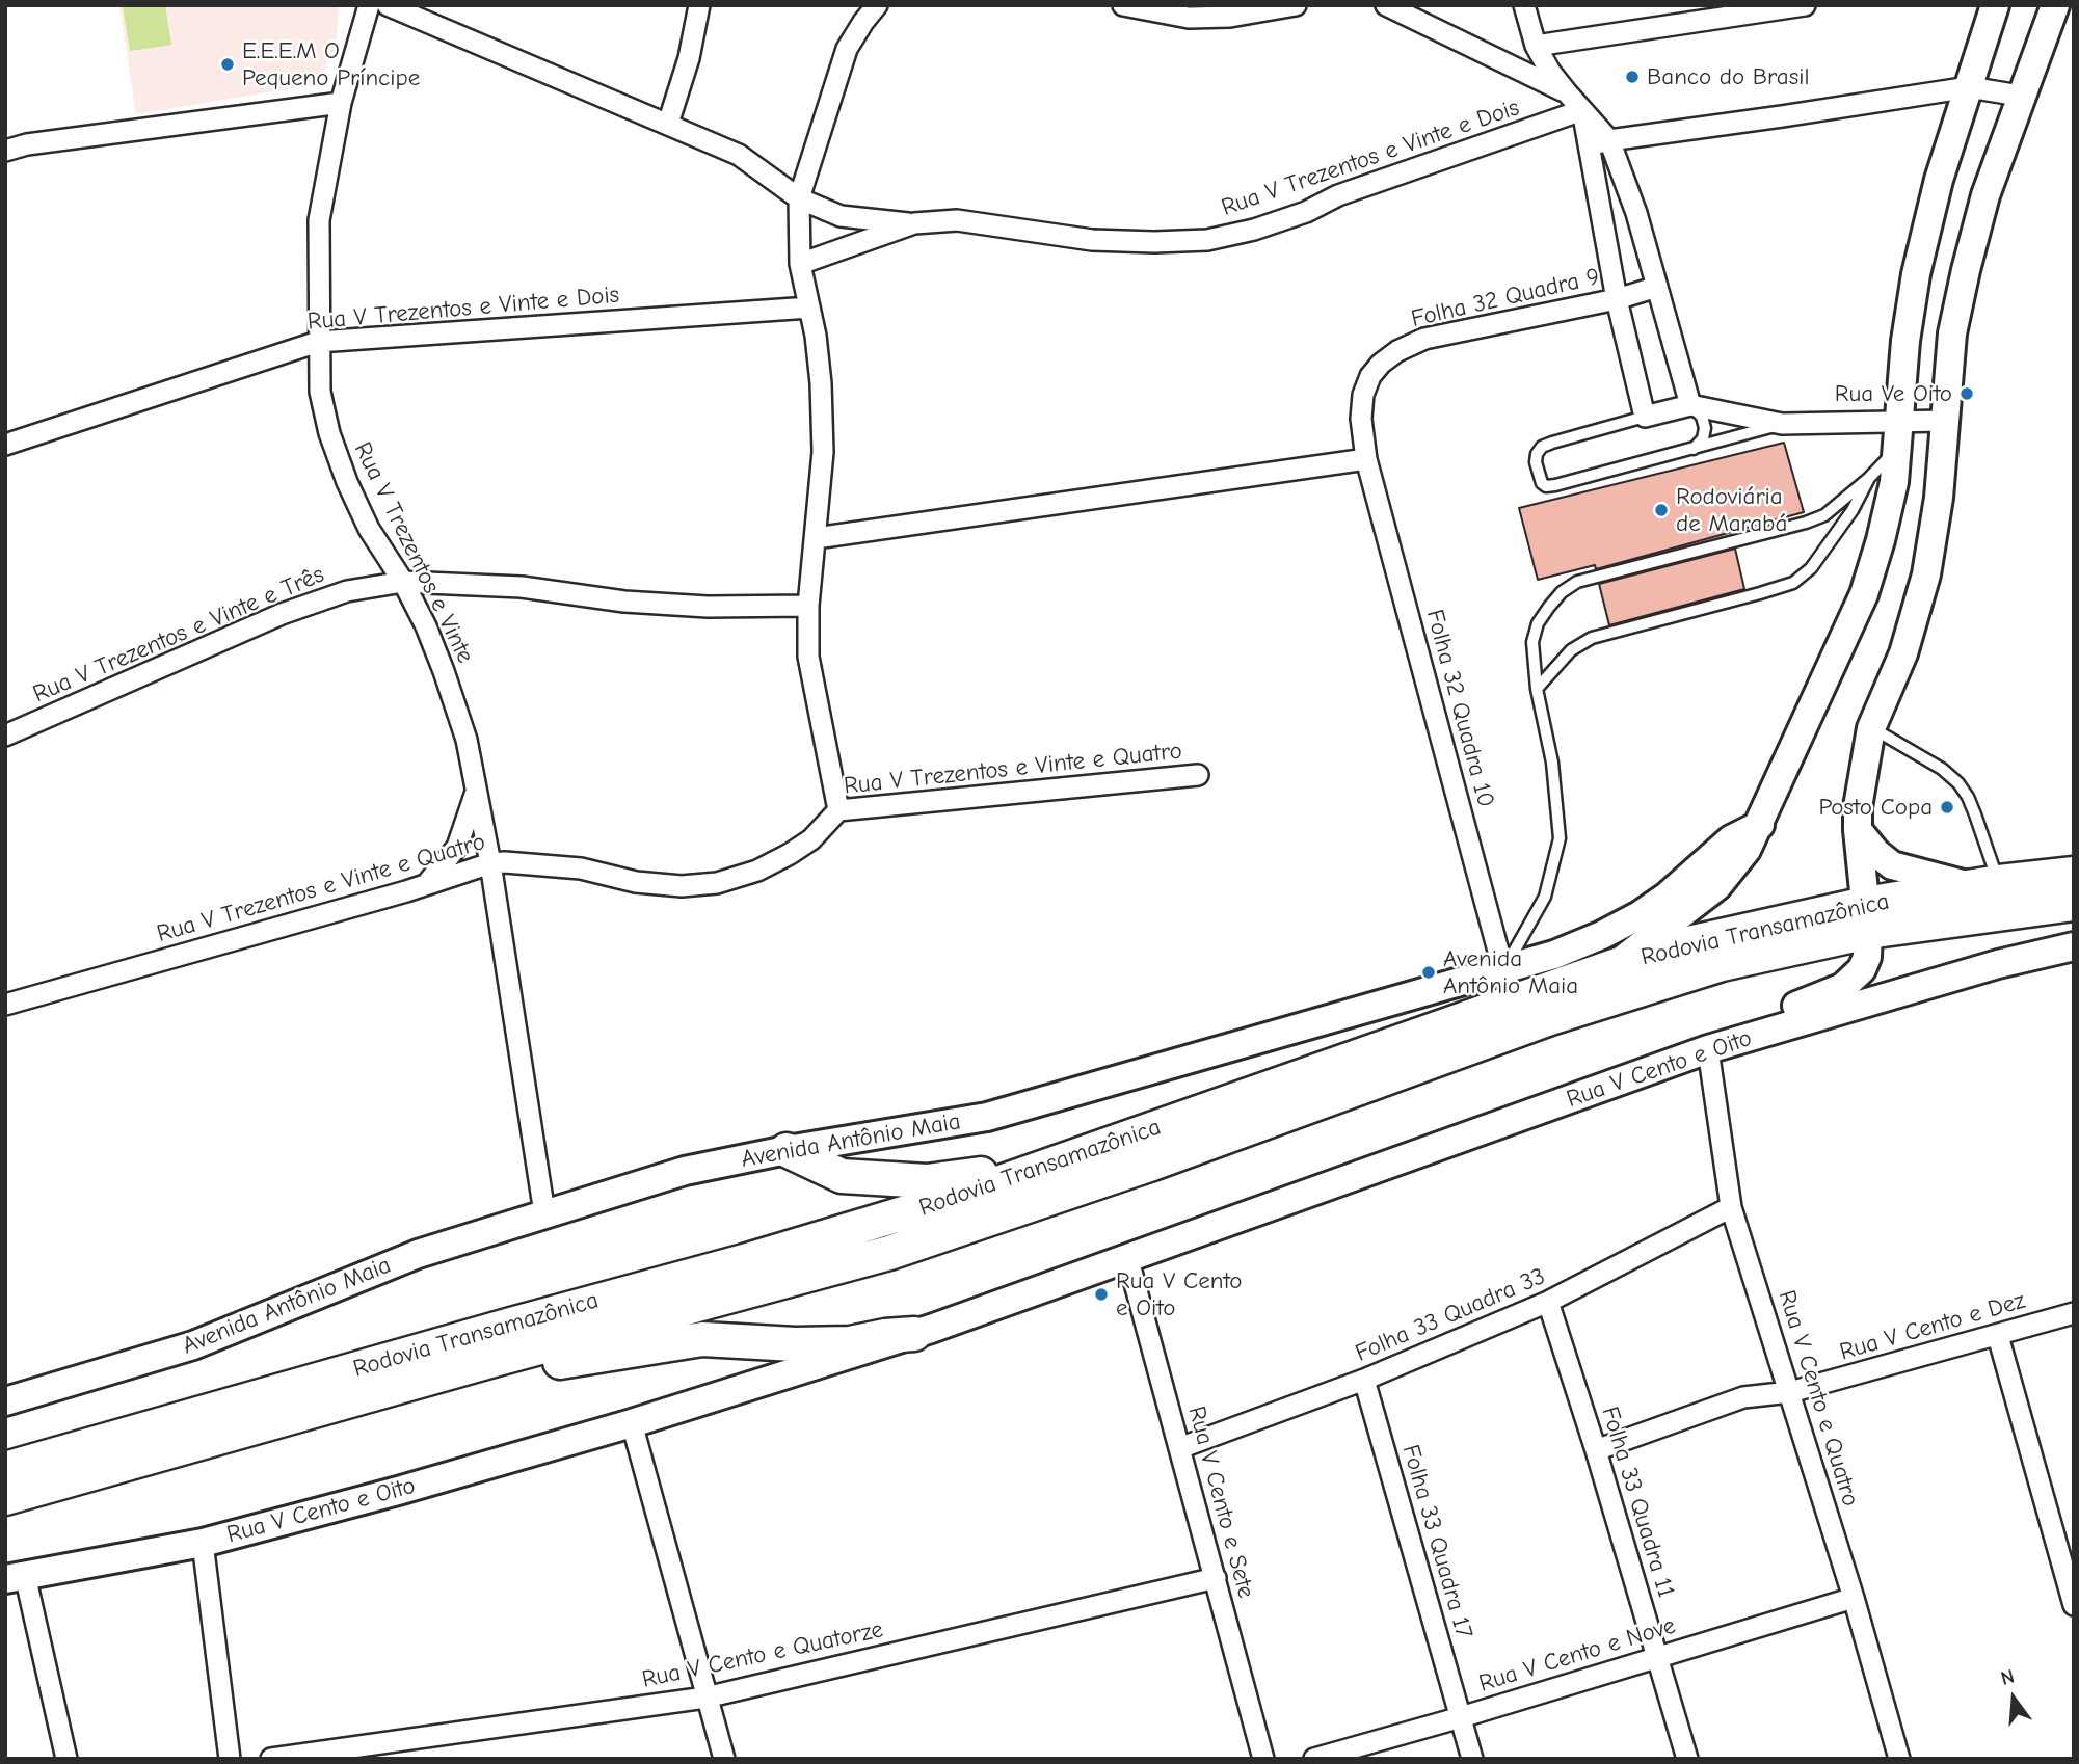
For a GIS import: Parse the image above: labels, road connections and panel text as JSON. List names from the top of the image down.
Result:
{
  "streets": {
    "highway": ["Rodovia Transamazônica"],
    "main road": ["Rua V Cento e Oito", "Avenida Antônio Maia"],
    "street": [
      "Rua V Trezentos e Vinte e Dois",
      "Folha 32 Quadra 9",
      "Rua V Trezentos e Vinte",
      "Rua V Trezentos e Vinte e Três",
      "Folha 32 Quadra 10",
      "Rua V Trezentos e Vinte e Quatro",
      "Folha 33 Quadra 33",
      "Rua V Cento e Dez",
      "Rua V Cento e Quatro",
      "Rua V Cento e Sete",
      "Folha 33 Quadra 11",
      "Folha 33 Quadra 17",
      "Rua V Cento e Quatorze",
      "Rua V Cento e Nove"
    ]
  },
  "crossings": [
    ["Rua V Trezentos e Vinte e Dois", "Folha 32 Quadra 9"],
    ["Rua V Trezentos e Vinte e Dois", "Rua V Trezentos e Vinte"],
    ["Folha 32 Quadra 9", "Folha 32 Quadra 10"],
    ["Rua V Trezentos e Vinte", "Rua V Trezentos e Vinte e Três"],
    ["Rua V Trezentos e Vinte", "Rua V Trezentos e Vinte e Quatro"],
    ["Rua V Trezentos e Vinte", "Avenida Antônio Maia"],
    ["Folha 32 Quadra 10", "Avenida Antônio Maia"],
    ["Rua V Cento e Oito", "Rua V Cento e Quatro"],
    ["Rua V Cento e Oito", "Rua V Cento e Sete"],
    ["Folha 33 Quadra 33", "Rua V Cento e Quatro"],
    ["Folha 33 Quadra 33", "Rua V Cento e Sete"],
    ["Folha 33 Quadra 33", "Folha 33 Quadra 11"],
    ["Folha 33 Quadra 33", "Folha 33 Quadra 17"],
    ["Rua V Cento e Dez", "Rua V Cento e Quatro"],
    ["Rua V Cento e Dez", "Folha 33 Quadra 11"],
    ["Rua V Cento e Quatro", "Rua V Cento e Nove"],
    ["Rua V Cento e Sete", "Rua V Cento e Quatorze"],
    ["Folha 33 Quadra 11", "Rua V Cento e Nove"],
    ["Folha 33 Quadra 17", "Rua V Cento e Nove"]
  ],
  "places": [
    "E.E.E.M O Pequeno Príncipe",
    "Banco do Brasil",
    "Rua Ve Oito",
    "Rodoviária de Marabá",
    "Posto Copa",
    "Avenida Antônio Maia",
    "Rua V Cento e Oito"
  ],
  "north": "top"
}
